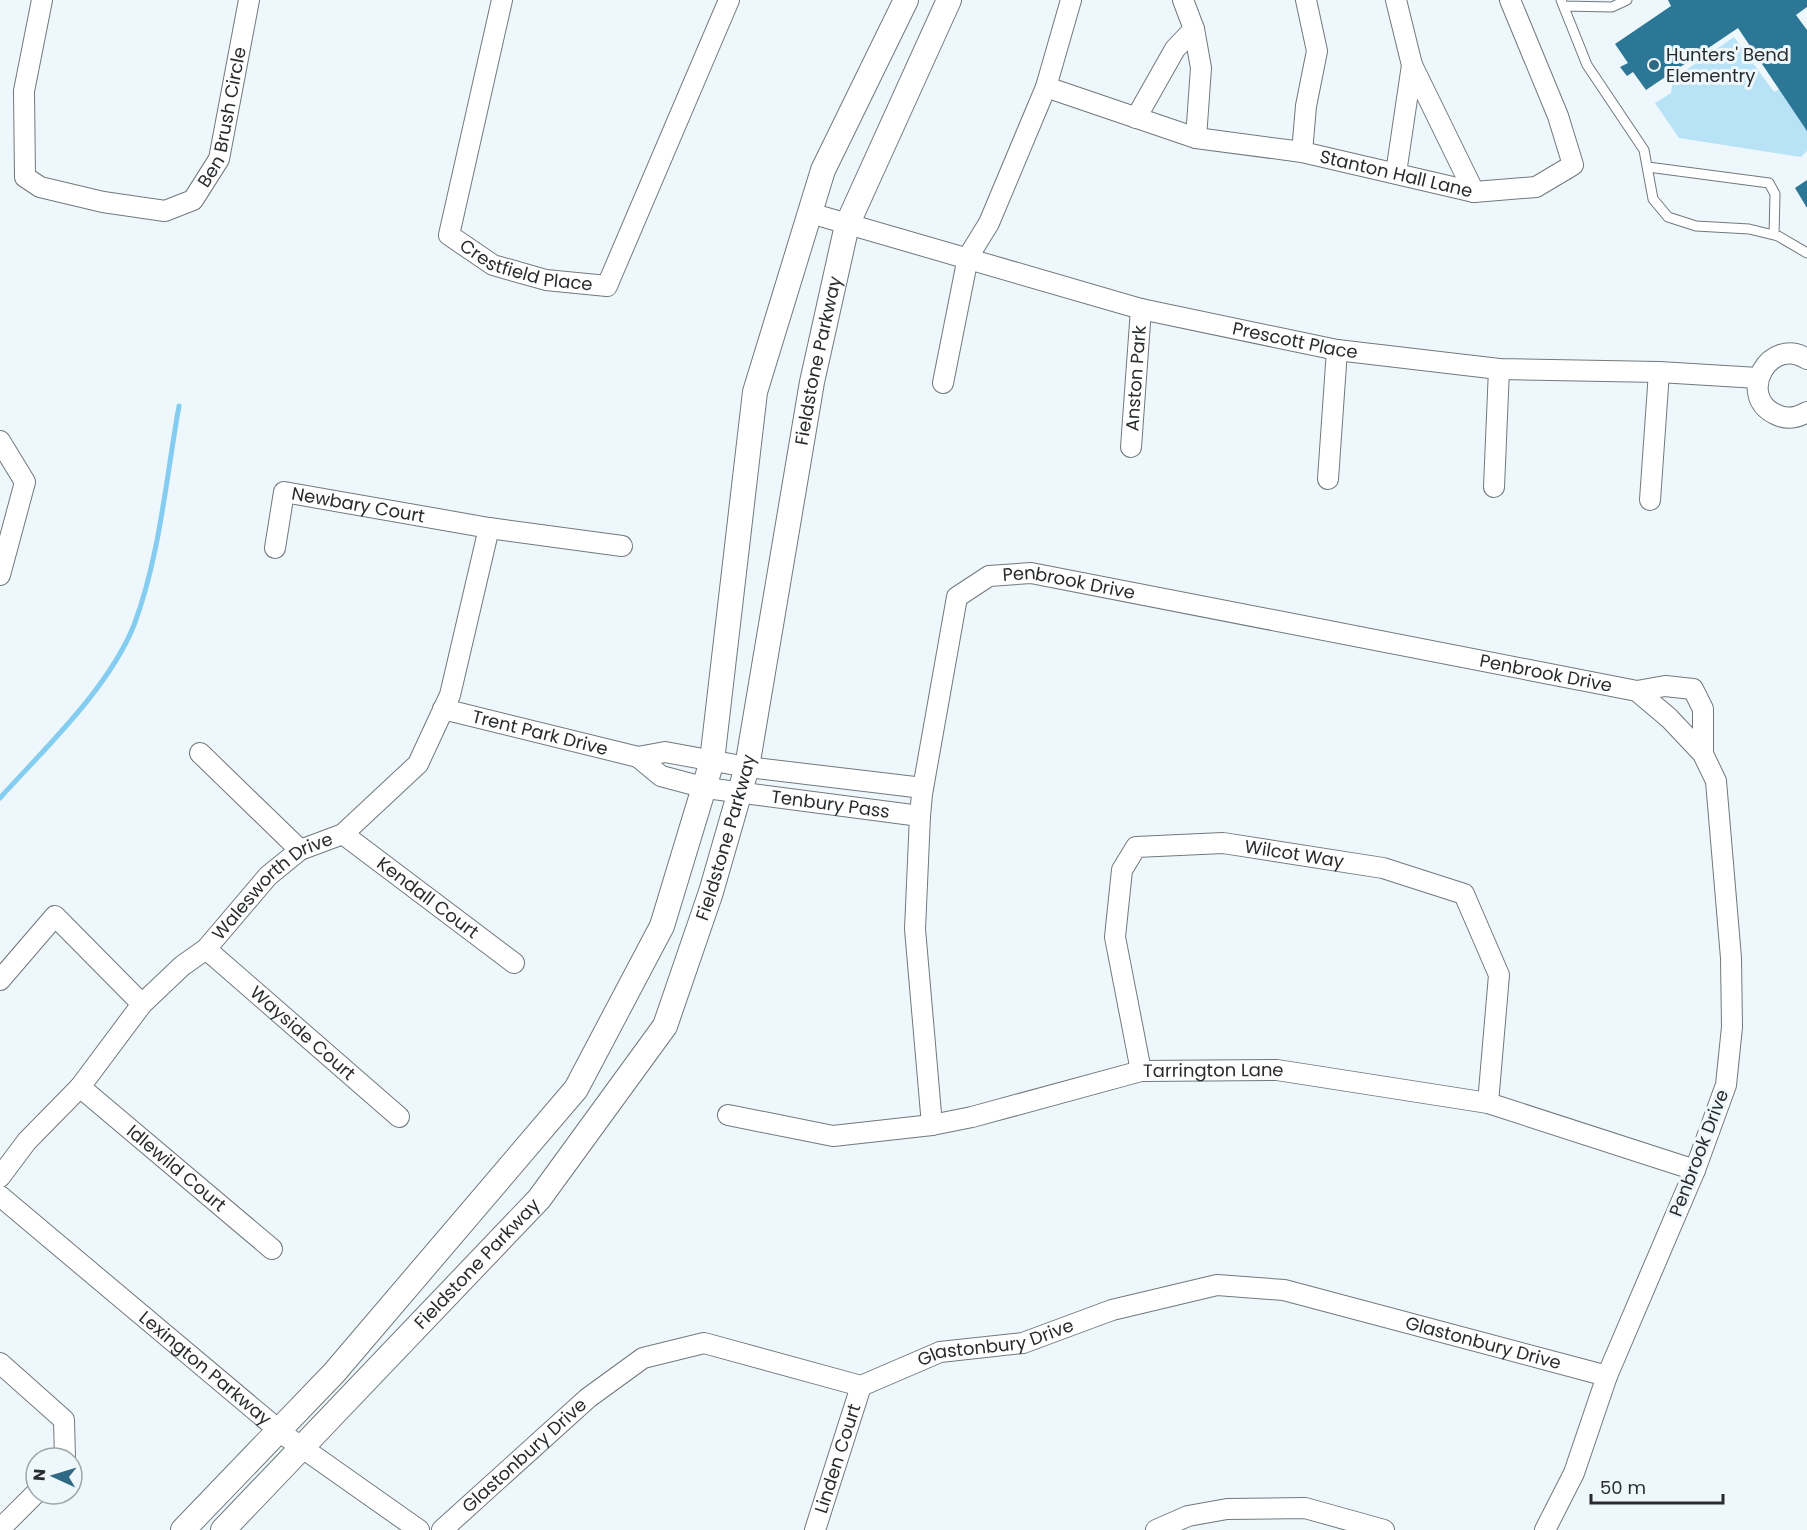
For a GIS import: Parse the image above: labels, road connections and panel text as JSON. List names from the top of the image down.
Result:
{
  "streets": {
    "street": [
      "Ben Brush Circle",
      "Stanton Hall Lane",
      "Crestfield Place",
      "Prescott Place",
      "Fieldstone Parkway",
      "Anston Park",
      "Newbary Court",
      "Penbrook Drive",
      "Trent Park Drive",
      "Tenbury Pass",
      "Wilcot Way",
      "Walesworth Drive",
      "Kendall Court",
      "Wayside Court",
      "Tarrington Lane",
      "Idlewild Court",
      "Glastonbury Drive",
      "Lexington Parkway",
      "Linden Court"
    ]
  },
  "crossings": [
    ["Prescott Place", "Fieldstone Parkway"],
    ["Prescott Place", "Anston Park"],
    ["Fieldstone Parkway", "Trent Park Drive"],
    ["Fieldstone Parkway", "Tenbury Pass"],
    ["Fieldstone Parkway", "Lexington Parkway"],
    ["Newbary Court", "Walesworth Drive"],
    ["Penbrook Drive", "Tenbury Pass"],
    ["Penbrook Drive", "Tarrington Lane"],
    ["Penbrook Drive", "Glastonbury Drive"],
    ["Trent Park Drive", "Tenbury Pass"],
    ["Trent Park Drive", "Walesworth Drive"],
    ["Wilcot Way", "Tarrington Lane"],
    ["Walesworth Drive", "Kendall Court"],
    ["Walesworth Drive", "Wayside Court"],
    ["Walesworth Drive", "Idlewild Court"],
    ["Glastonbury Drive", "Linden Court"]
  ],
  "places": ["Hunters' Bend Elementry"],
  "scale_bar": "50 m",
  "north": "left"
}
